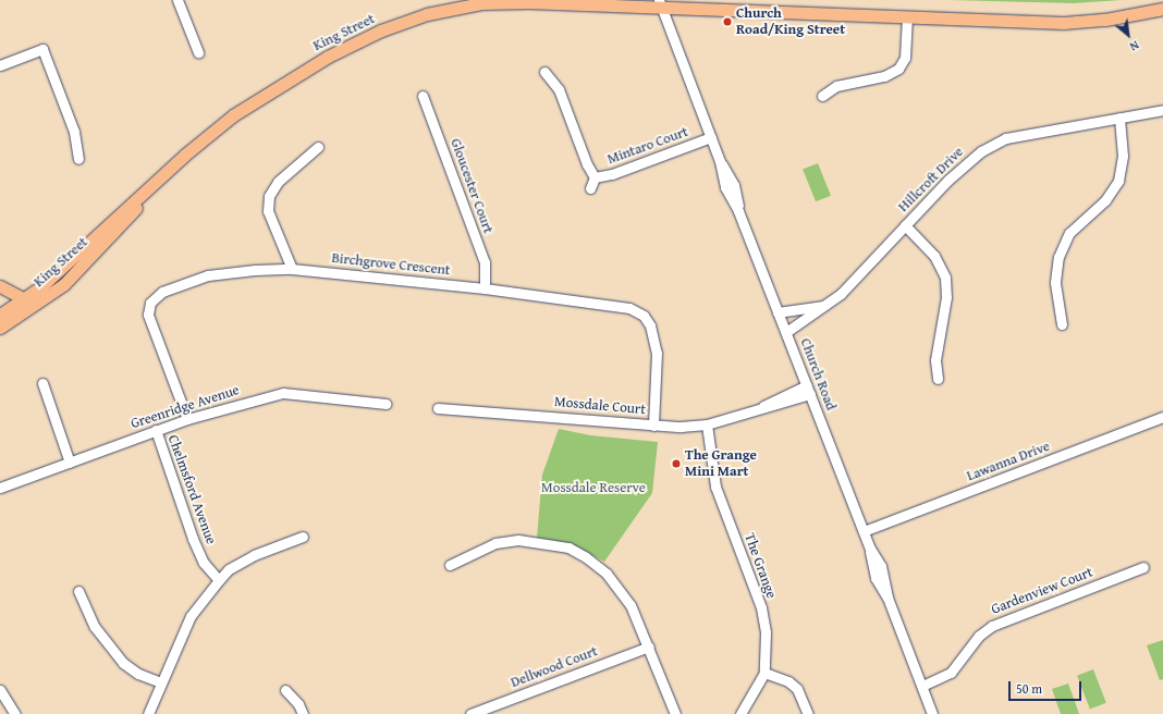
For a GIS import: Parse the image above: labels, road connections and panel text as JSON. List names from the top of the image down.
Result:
{
  "streets": {
    "main road": ["King Street"],
    "street": [
      "Mintaro Court",
      "Hillcroft Drive",
      "Gloucester Court",
      "Birchgrove Crescent",
      "Church Road",
      "Mossdale Court",
      "Greenridge Avenue",
      "Lawanna Drive",
      "Chelmsford Avenue",
      "The Grange",
      "Gardenview Court",
      "Dellwood Court"
    ]
  },
  "crossings": [
    ["King Street", "Church Road"],
    ["Mintaro Court", "Church Road"],
    ["Hillcroft Drive", "Church Road"],
    ["Gloucester Court", "Birchgrove Crescent"],
    ["Birchgrove Crescent", "Mossdale Court"],
    ["Birchgrove Crescent", "Greenridge Avenue"],
    ["Church Road", "Mossdale Court"],
    ["Church Road", "Lawanna Drive"],
    ["Church Road", "Gardenview Court"],
    ["Mossdale Court", "The Grange"],
    ["Greenridge Avenue", "Chelmsford Avenue"]
  ],
  "parks": ["Mossdale Reserve"],
  "places": ["Church Road/King Street", "The Grange Mini Mart"],
  "scale_bar": "50 m",
  "north": "bottom right"
}
